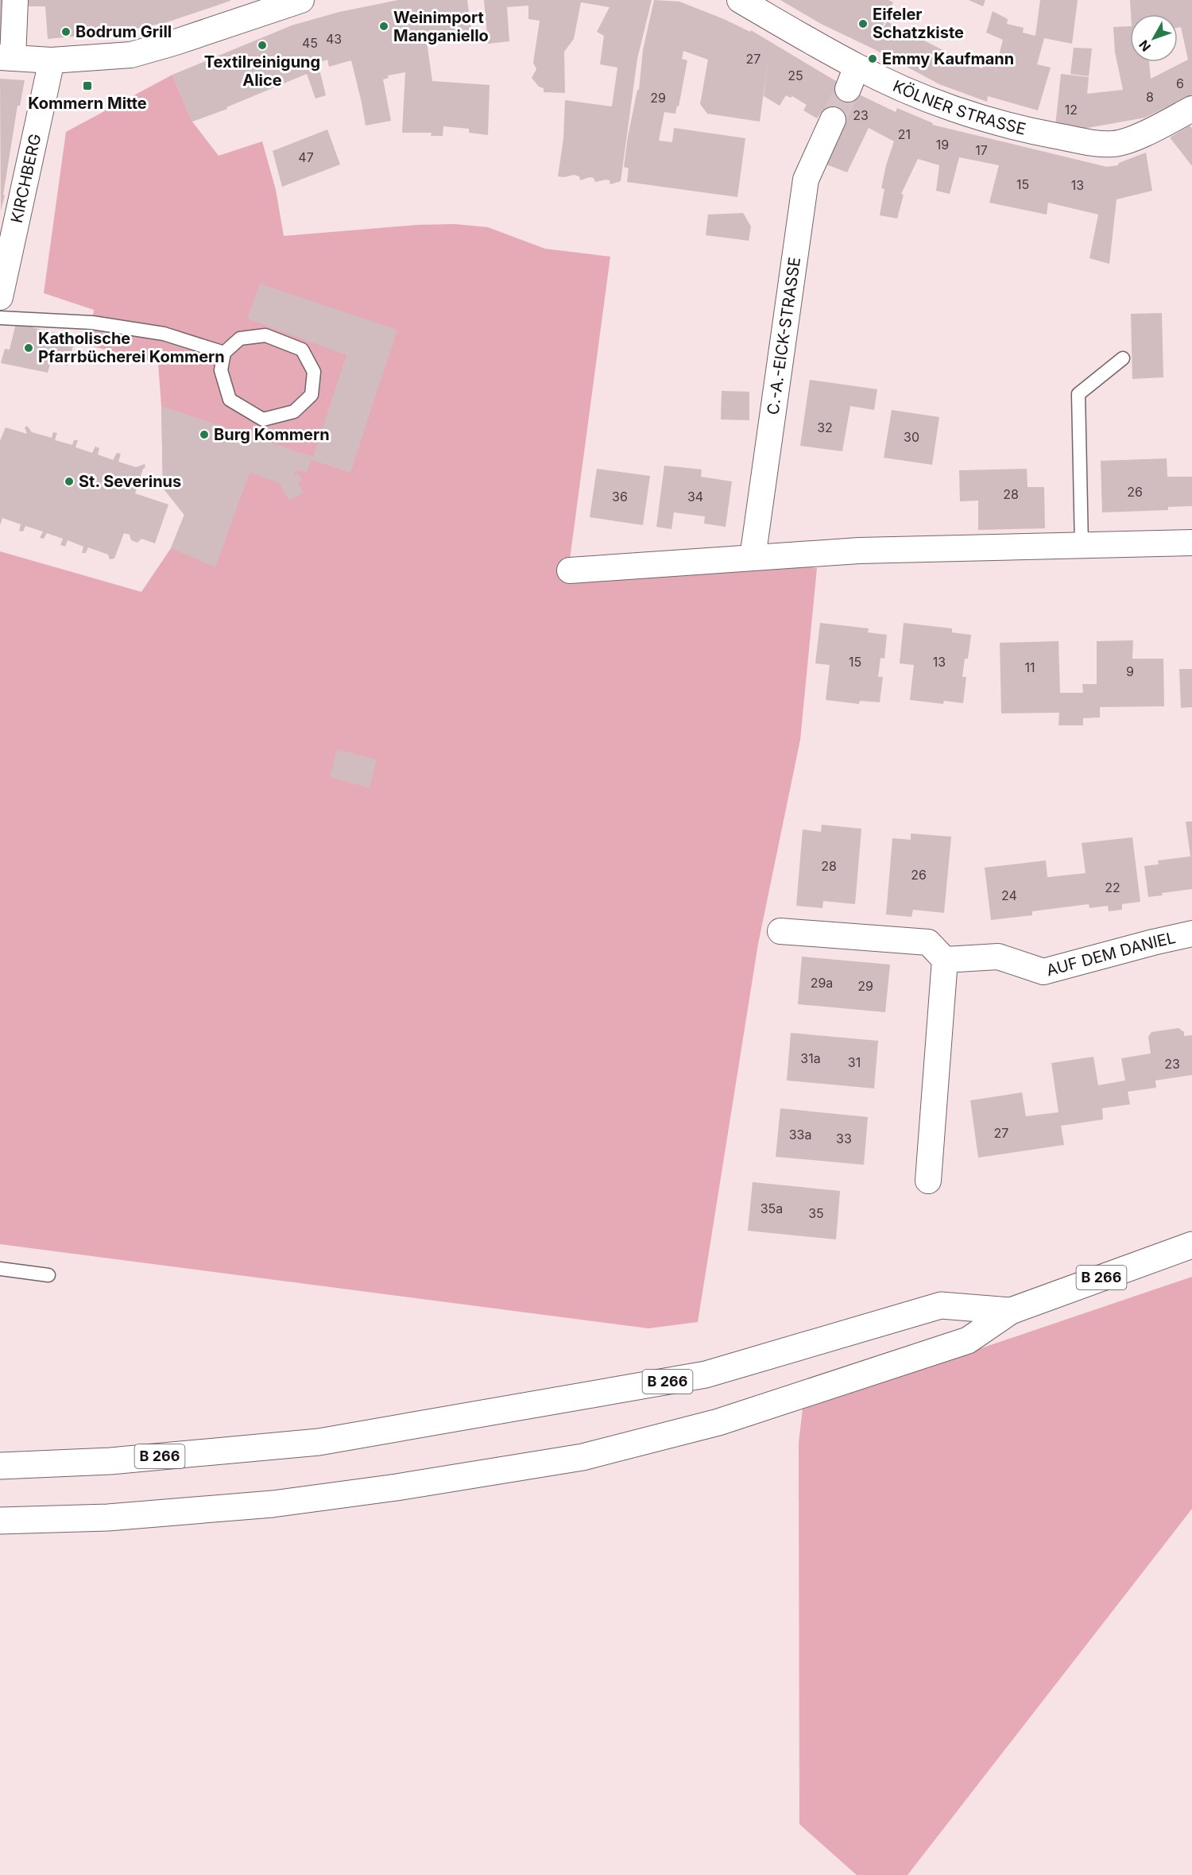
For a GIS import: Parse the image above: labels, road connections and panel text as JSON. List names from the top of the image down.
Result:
{
  "streets": {
    "main road": ["B 266"],
    "street": [
      "KÖLNER STRASSE",
      "KIRCHBERG",
      "C.-A.-EICK-STRASSE",
      "AUF DEM DANIEL"
    ]
  },
  "places": {
    "other": [
      "Eifeler Schatzkiste",
      "Weinimport Manganiello",
      "Bodrum Grill",
      "Textilreinigung Alice",
      "Emmy Kaufmann",
      "Katholische Pfarrbücherei Kommern",
      "Burg Kommern",
      "St. Severinus"
    ],
    "transit": ["Kommern Mitte"]
  },
  "house_numbers": [
    "43",
    "45",
    "27",
    "25",
    "6",
    "8",
    "29",
    "12",
    "23",
    "21",
    "19",
    "17",
    "47",
    "15",
    "13",
    "32",
    "30",
    "26",
    "28",
    "36",
    "34",
    "15",
    "13",
    "11",
    "9",
    "28",
    "26",
    "22",
    "24",
    "29a",
    "29",
    "31a",
    "31",
    "23",
    "27",
    "33a",
    "33",
    "35a",
    "35"
  ],
  "north": "bottom left"
}
